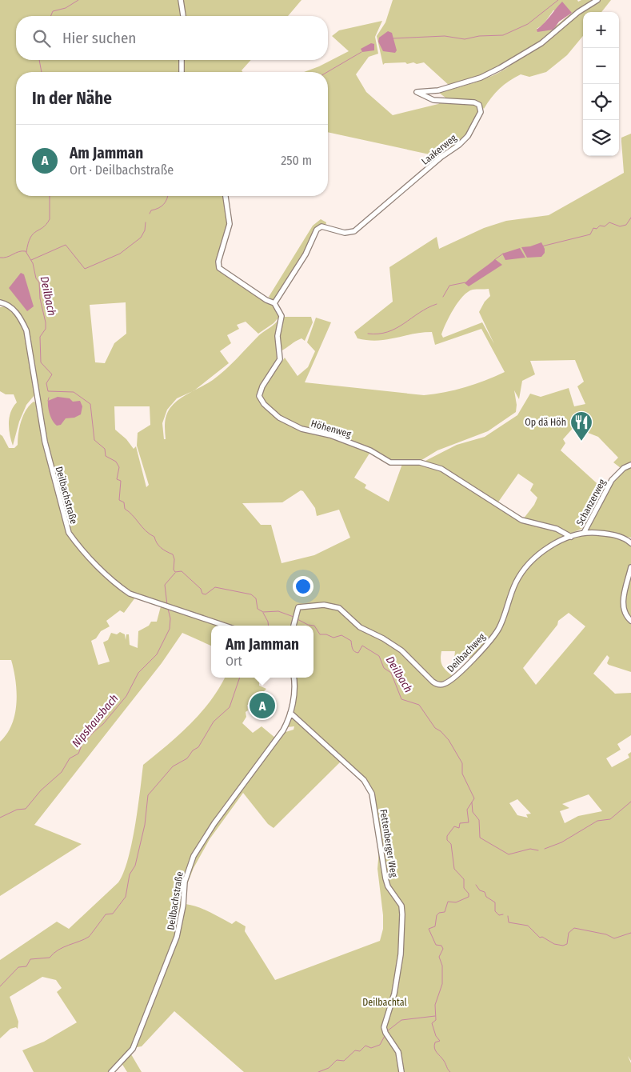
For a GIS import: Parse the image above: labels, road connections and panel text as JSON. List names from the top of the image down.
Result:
{
  "streets": {
    "street": [
      "Laakerweg",
      "Höhenweg",
      "Deilbachstraße",
      "Schanzerweg",
      "Deilbachweg",
      "Fettenberger Weg"
    ]
  },
  "crossings": [
    ["Laakerweg", "Höhenweg"],
    ["Höhenweg", "Deilbachweg"],
    ["Deilbachstraße", "Fettenberger Weg"]
  ],
  "water": ["Deilbach", "Nipshausbach"],
  "parks": ["Deilbachtal"],
  "places": {
    "restaurant": ["Op dä Höh"]
  },
  "page": {
    "map_buttons": ["+", "−"],
    "search": "Hier suchen",
    "heading": "In der Nähe",
    "list": [
      {
        "mark": "A",
        "name": "Am Jamman",
        "note": "Ort · Deilbachstraße",
        "value": "250 m"
      }
    ],
    "popup": ["Am Jamman", "Ort"],
    "pins": "A"
  }
}
